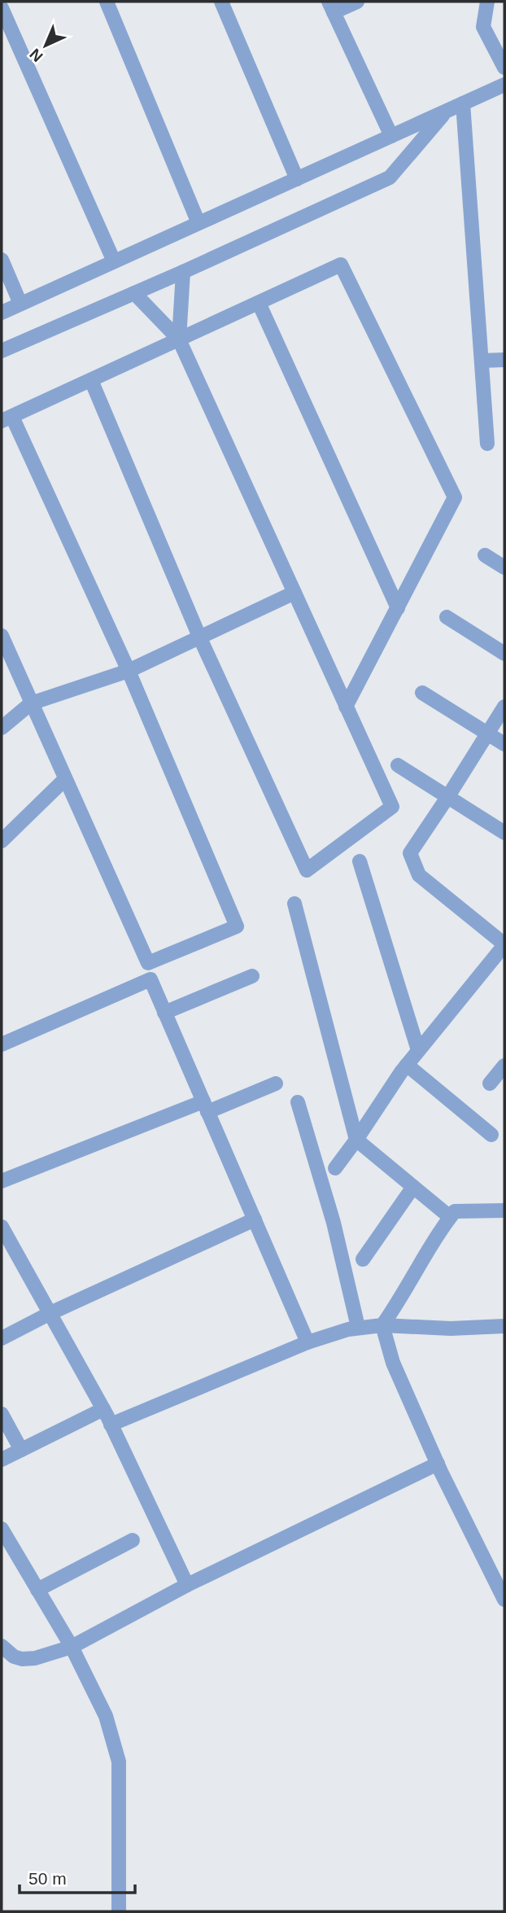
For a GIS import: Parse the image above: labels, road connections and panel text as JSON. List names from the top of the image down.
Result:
{
  "scale_bar": "50 m",
  "north": "bottom left"
}
